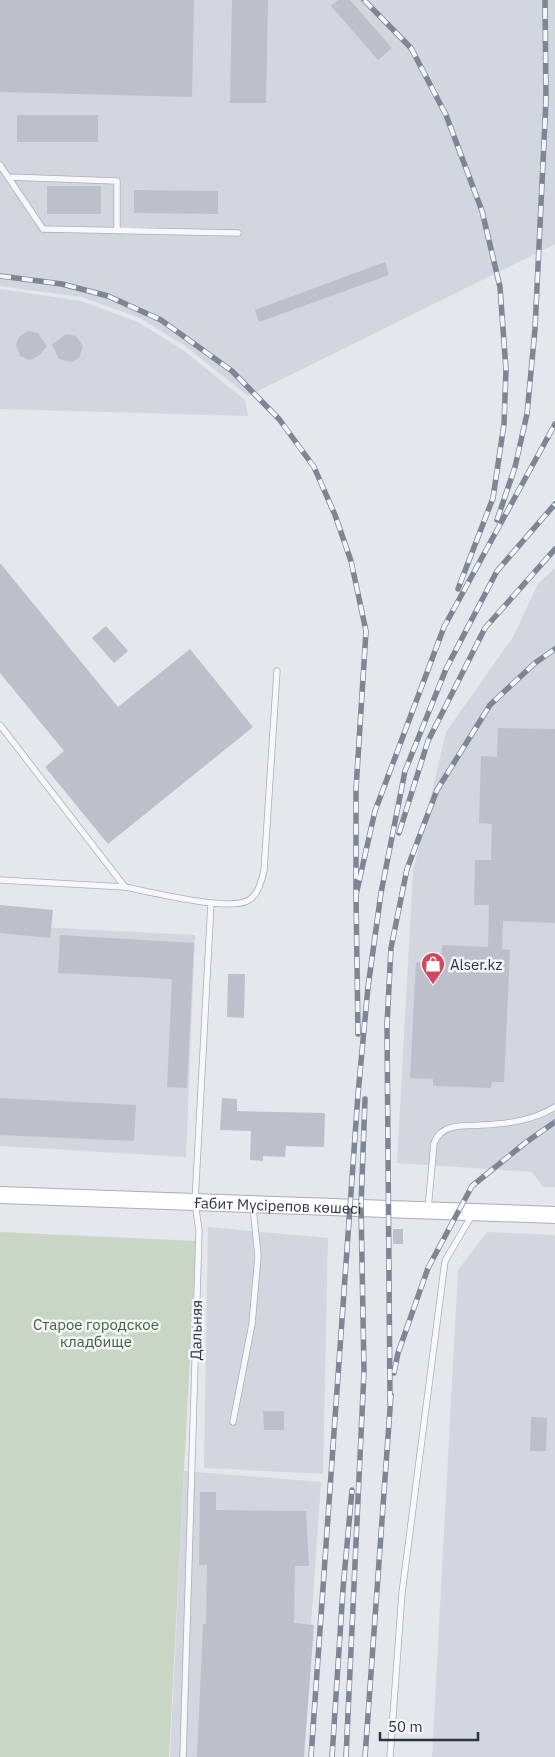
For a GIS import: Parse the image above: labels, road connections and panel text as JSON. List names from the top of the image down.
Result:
{
  "streets": {
    "main road": ["Ғабит Мүсірепов көшесі"],
    "lane": ["Дальняя"]
  },
  "crossings": [
    ["Ғабит Мүсірепов көшесі", "Дальняя"]
  ],
  "parks": ["Старое городское кладбище"],
  "places": {
    "shop": ["Alser.kz"]
  },
  "scale_bar": "50 m"
}
